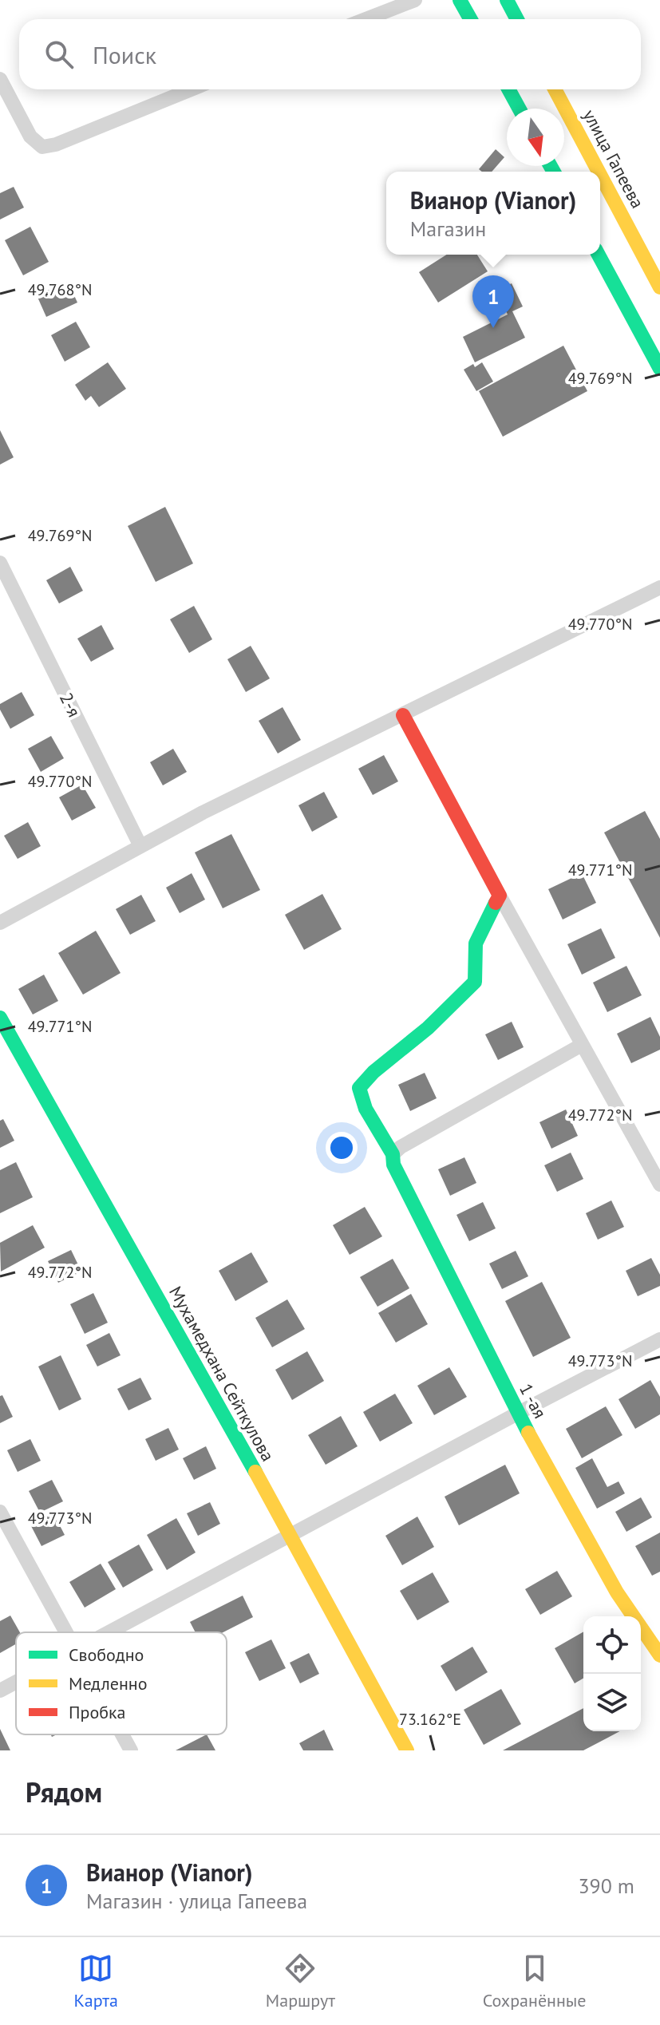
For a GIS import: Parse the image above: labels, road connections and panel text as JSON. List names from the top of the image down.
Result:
{
  "streets": {
    "main road": ["улица Гапеева", "Мухамедхана Сейткулова", "1 -ая"],
    "street": ["2-я"]
  },
  "legend": ["Свободно", "Медленно", "Пробка"],
  "north": "bottom",
  "page": {
    "search": "Поиск",
    "popup": ["Вианор (Vianor)", "Магазин"],
    "pins": "1",
    "heading": "Рядом",
    "list": [
      {
        "mark": "1",
        "name": "Вианор (Vianor)",
        "note": "Магазин · улица Гапеева",
        "value": "390 m"
      }
    ],
    "nav": ["Карта", "Маршрут", "Сохранённые"]
  },
  "coordinates": [
    "49.768°N",
    "49.769°N",
    "49.770°N",
    "49.771°N",
    "49.772°N",
    "49.773°N",
    "73.162°E"
  ]
}
